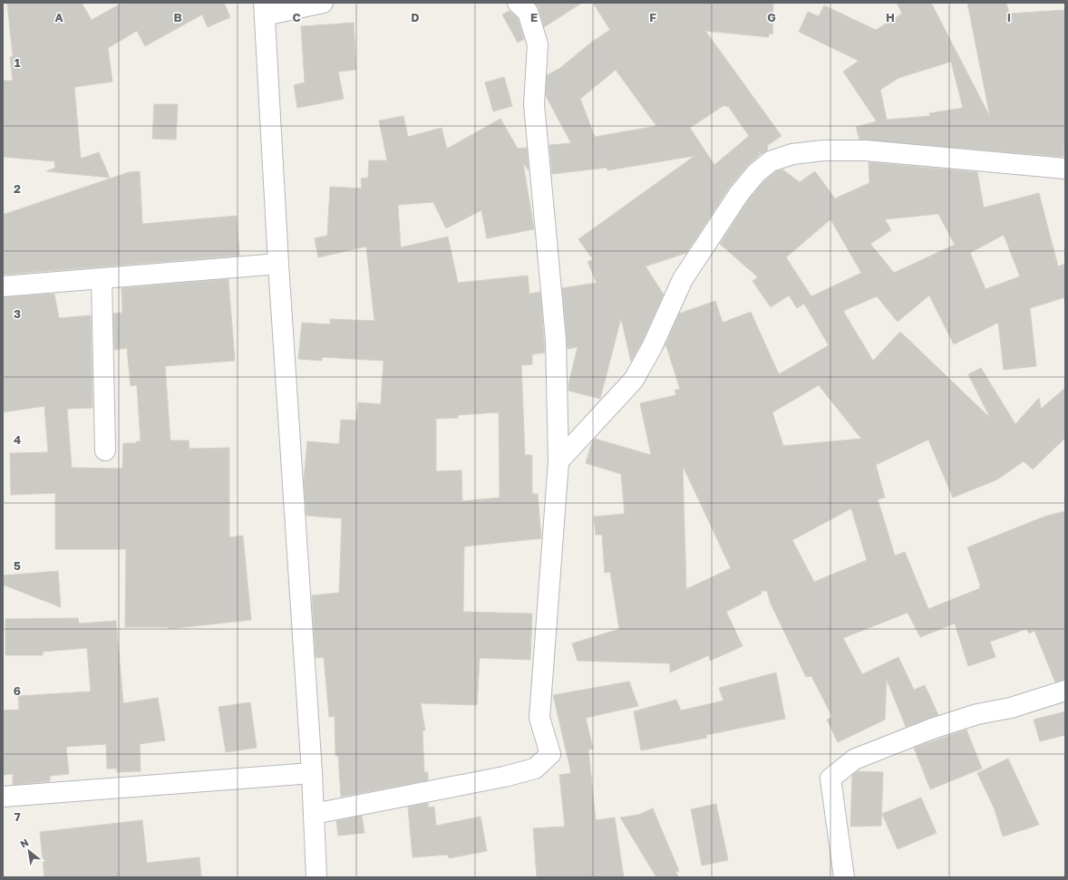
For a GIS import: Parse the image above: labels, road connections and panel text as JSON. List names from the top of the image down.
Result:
{
  "north": "top left",
  "grid": {
    "columns": [
      "A",
      "B",
      "C",
      "D",
      "E",
      "F",
      "G",
      "H",
      "I"
    ],
    "rows": [
      "1",
      "2",
      "3",
      "4",
      "5",
      "6",
      "7"
    ]
  }
}
